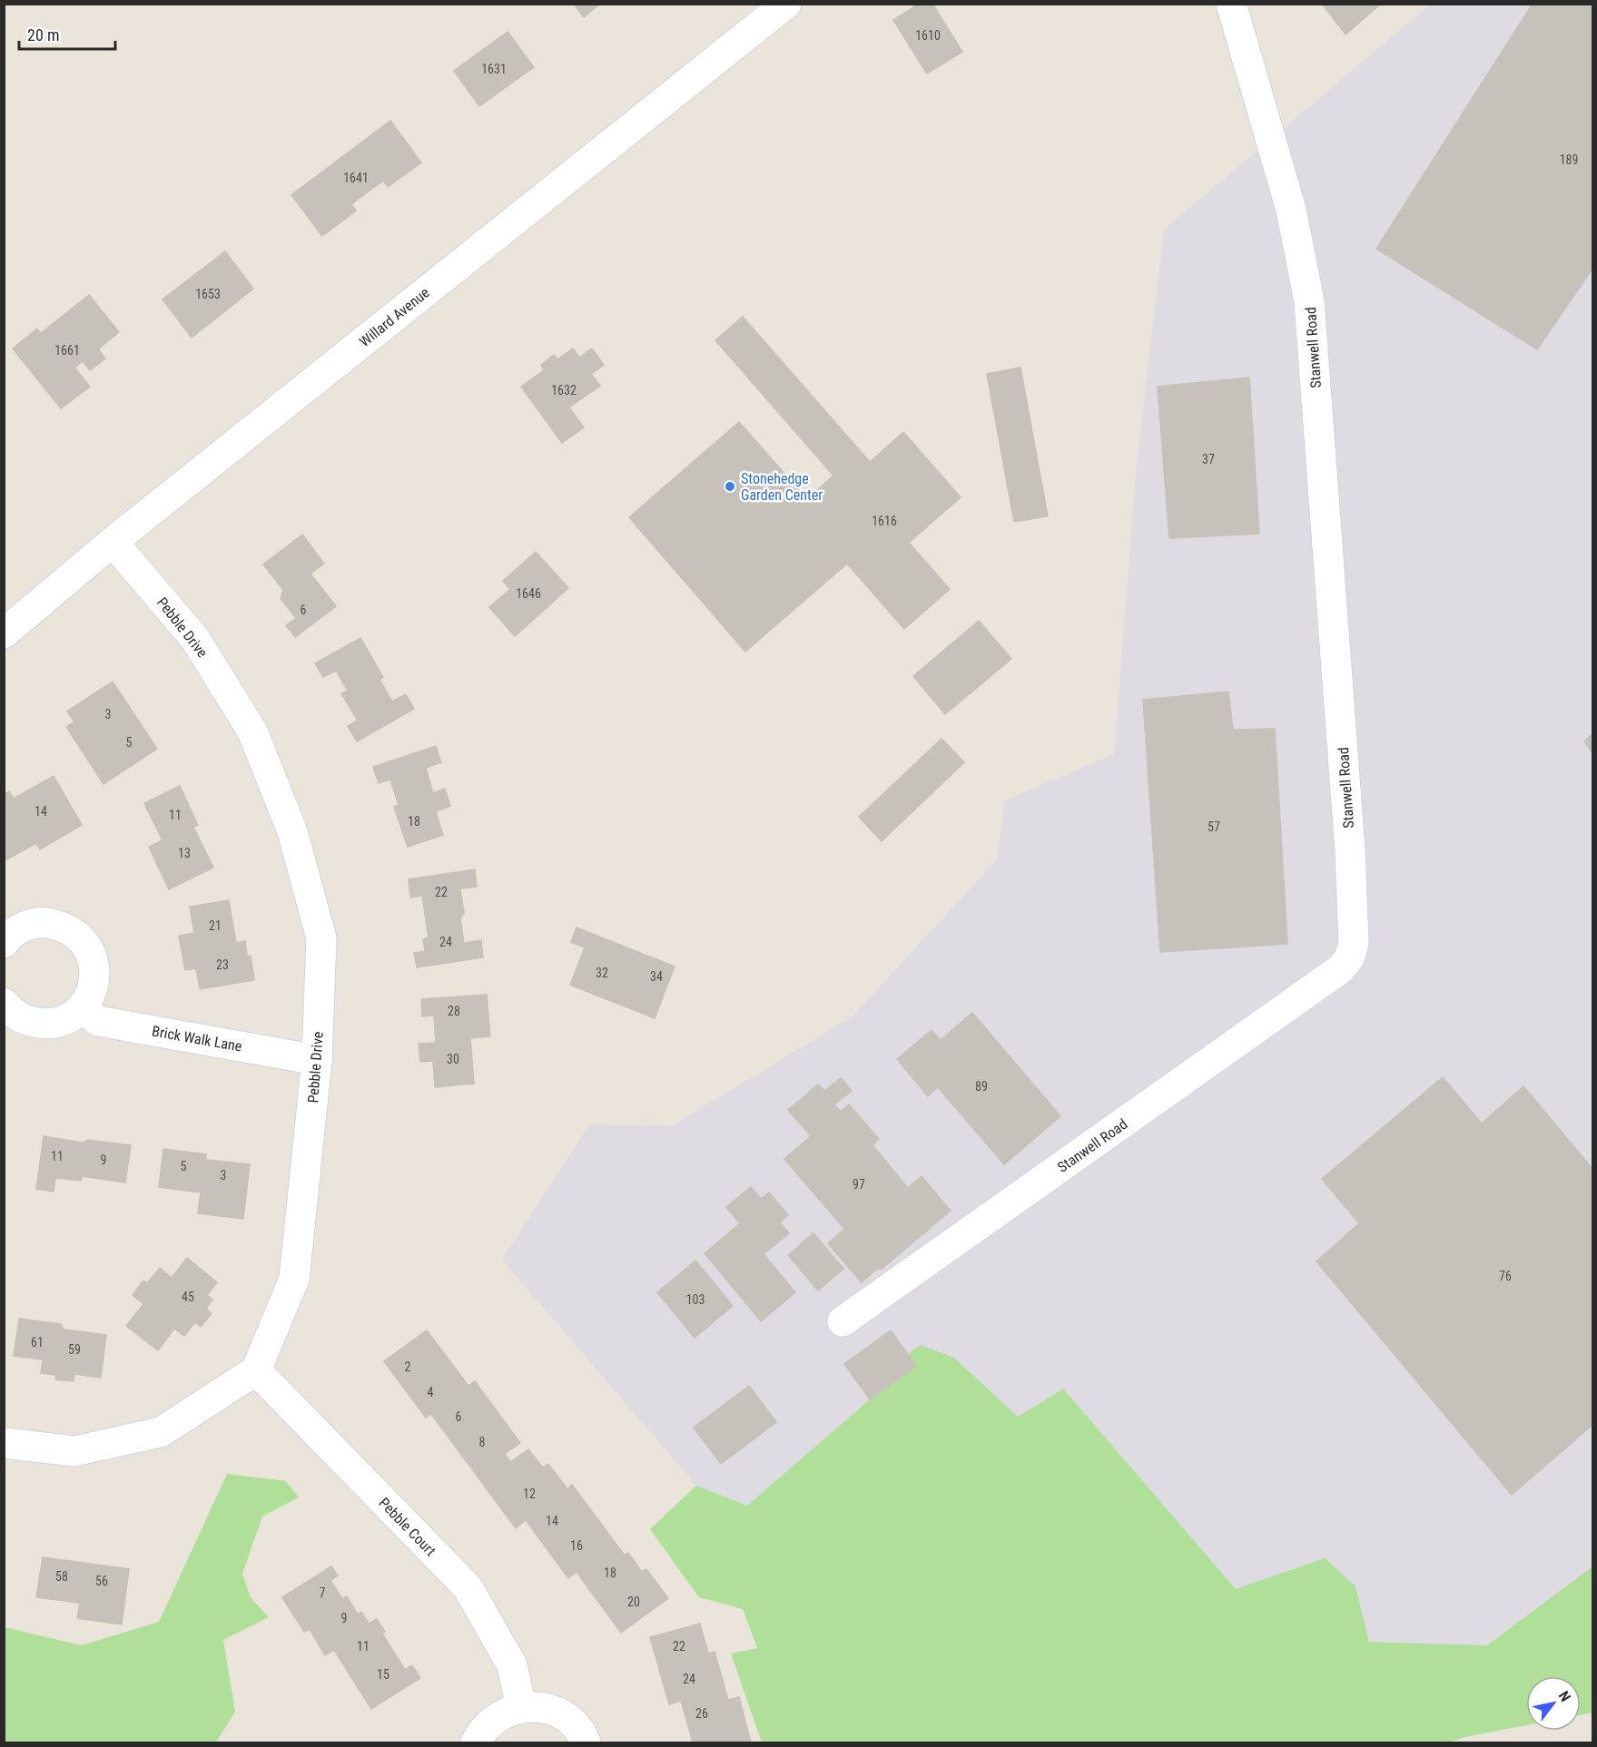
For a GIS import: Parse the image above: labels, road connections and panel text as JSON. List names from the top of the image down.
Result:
{
  "streets": {
    "street": [
      "Willard Avenue",
      "Stanwell Road",
      "Pebble Drive",
      "Brick Walk Lane",
      "Pebble Court"
    ]
  },
  "crossings": [
    ["Willard Avenue", "Pebble Drive"],
    ["Pebble Drive", "Brick Walk Lane"],
    ["Pebble Drive", "Pebble Court"]
  ],
  "places": ["Stonehedge Garden Center"],
  "house_numbers": [
    "1610",
    "1631",
    "189",
    "1641",
    "1653",
    "1661",
    "1632",
    "37",
    "1616",
    "1646",
    "6",
    "3",
    "5",
    "14",
    "11",
    "18",
    "57",
    "13",
    "22",
    "21",
    "24",
    "23",
    "32",
    "34",
    "28",
    "30",
    "89",
    "11",
    "9",
    "5",
    "3",
    "97",
    "76",
    "45",
    "103",
    "61",
    "59",
    "2",
    "4",
    "6",
    "8",
    "12",
    "14",
    "16",
    "18",
    "58",
    "56",
    "7",
    "20",
    "9",
    "11",
    "22",
    "15",
    "24",
    "26"
  ],
  "scale_bar": "20 m",
  "north": "top right"
}
